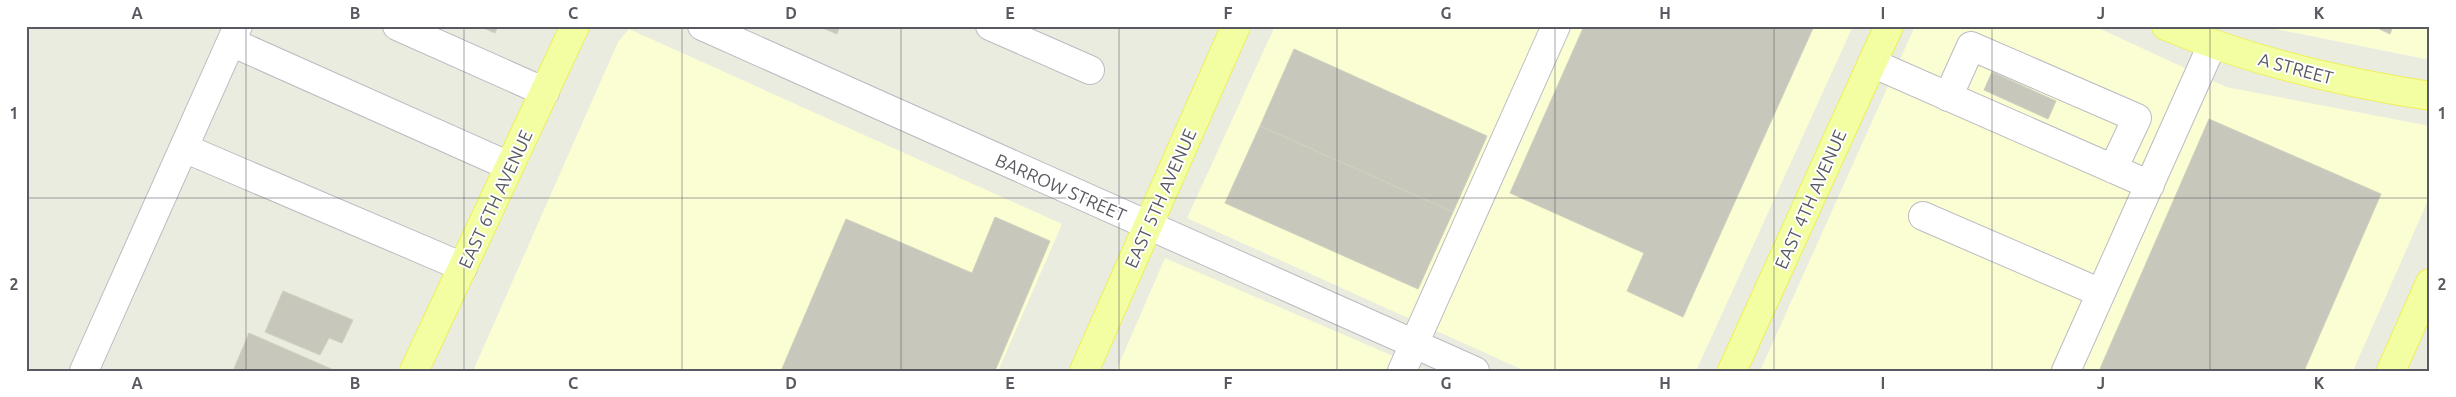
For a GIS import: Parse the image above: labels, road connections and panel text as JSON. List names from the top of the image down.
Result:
{
  "streets": {
    "main road": [
      "A STREET",
      "EAST 5TH AVENUE",
      "EAST 6TH AVENUE",
      "EAST 4TH AVENUE"
    ],
    "street": ["BARROW STREET"]
  },
  "crossings": [
    ["BARROW STREET", "EAST 5TH AVENUE"]
  ],
  "grid": {
    "columns": [
      "A",
      "B",
      "C",
      "D",
      "E",
      "F",
      "G",
      "H",
      "I",
      "J",
      "K"
    ],
    "rows": ["1", "2"]
  }
}
